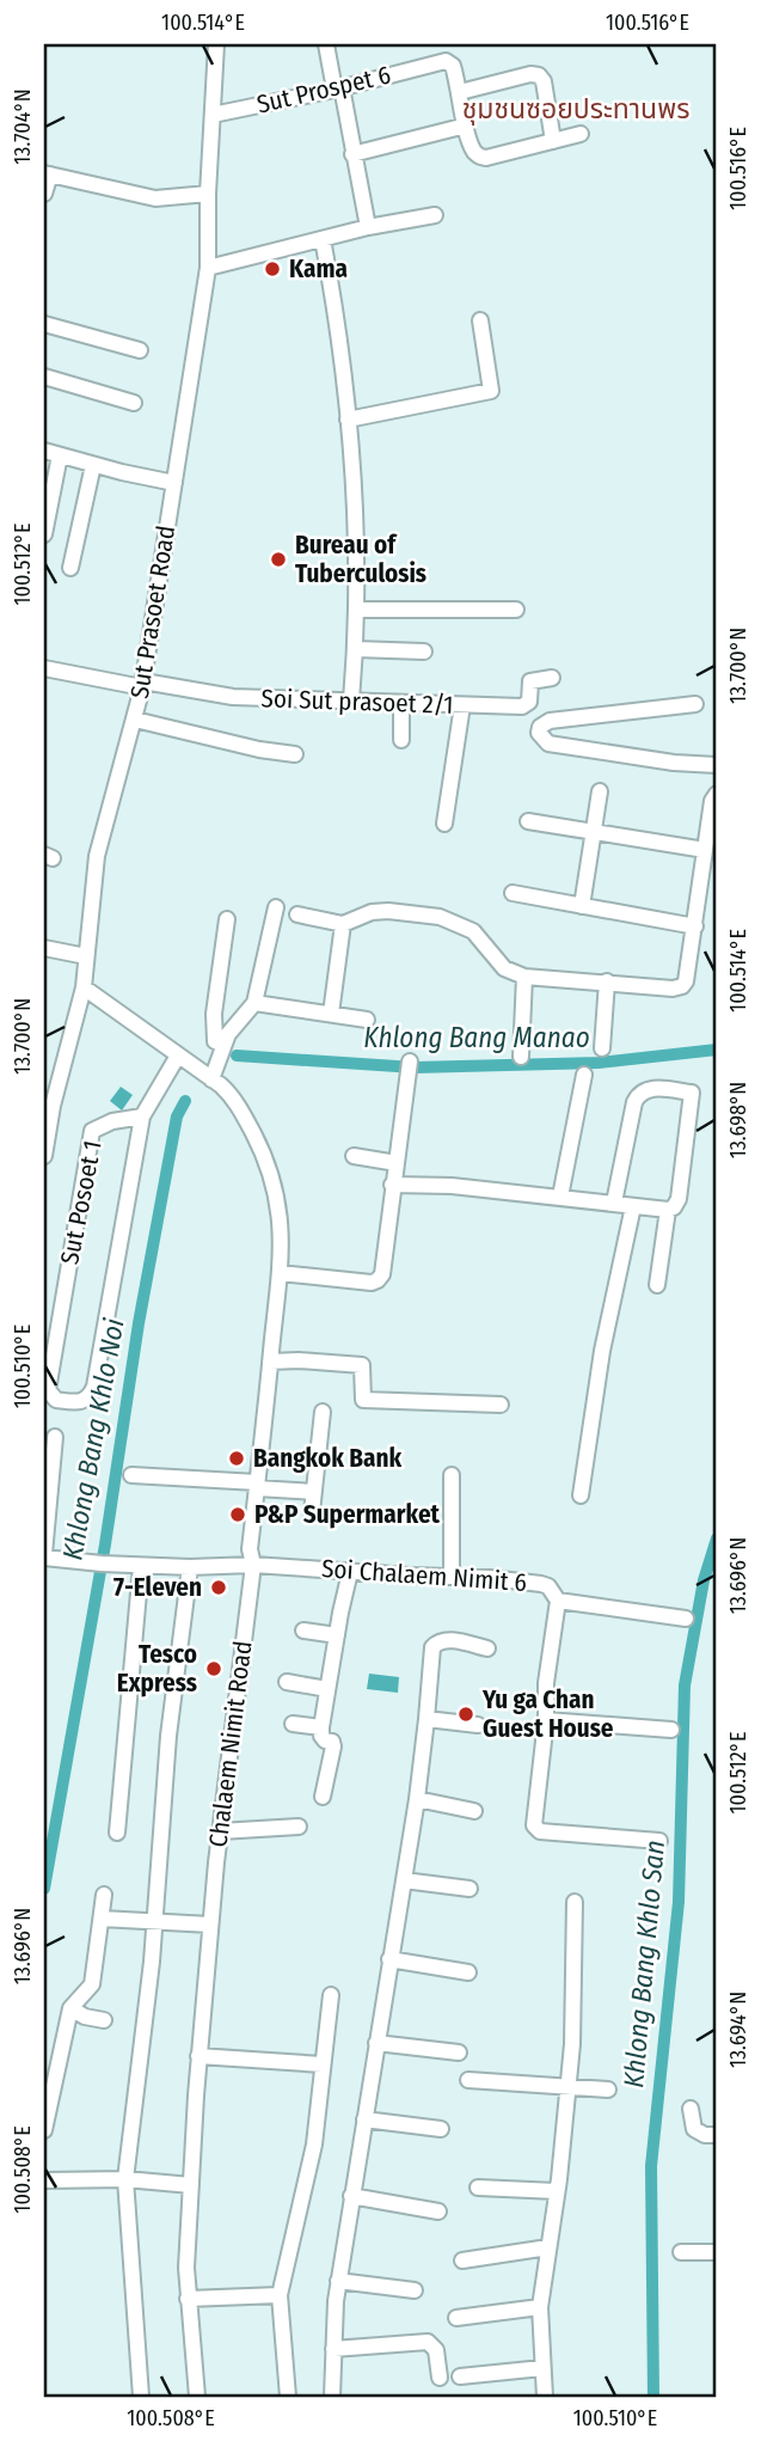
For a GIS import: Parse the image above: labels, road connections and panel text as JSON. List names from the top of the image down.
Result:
{
  "streets": {
    "street": [
      "Sut Prospet 6",
      "Sut Prasoet Road",
      "Soi Sut prasoet 2/1",
      "Sut Posoet 1",
      "Soi Chalaem Nimit 6",
      "Chalaem Nimit Road"
    ]
  },
  "crossings": [
    ["Sut Prospet 6", "Sut Prasoet Road"],
    ["Sut Prasoet Road", "Soi Sut prasoet 2/1"],
    ["Soi Chalaem Nimit 6", "Chalaem Nimit Road"]
  ],
  "districts": ["ชุมชนซอยประทานพร"],
  "water": ["Khlong Bang Manao", "Khlong Bang Khlo Noi", "Khlong Bang Khlo San"],
  "places": [
    "Kama",
    "Bureau of Tuberculosis",
    "Bangkok Bank",
    "P&P Supermarket",
    "7-Eleven",
    "Tesco Express",
    "Yu ga Chan Guest House"
  ],
  "coordinates": [
    "100.514°E",
    "100.516°E",
    "13.704°N",
    "100.512°E",
    "13.700°N",
    "13.698°N",
    "100.510°E",
    "13.696°N",
    "13.694°N",
    "100.508°E"
  ]
}
